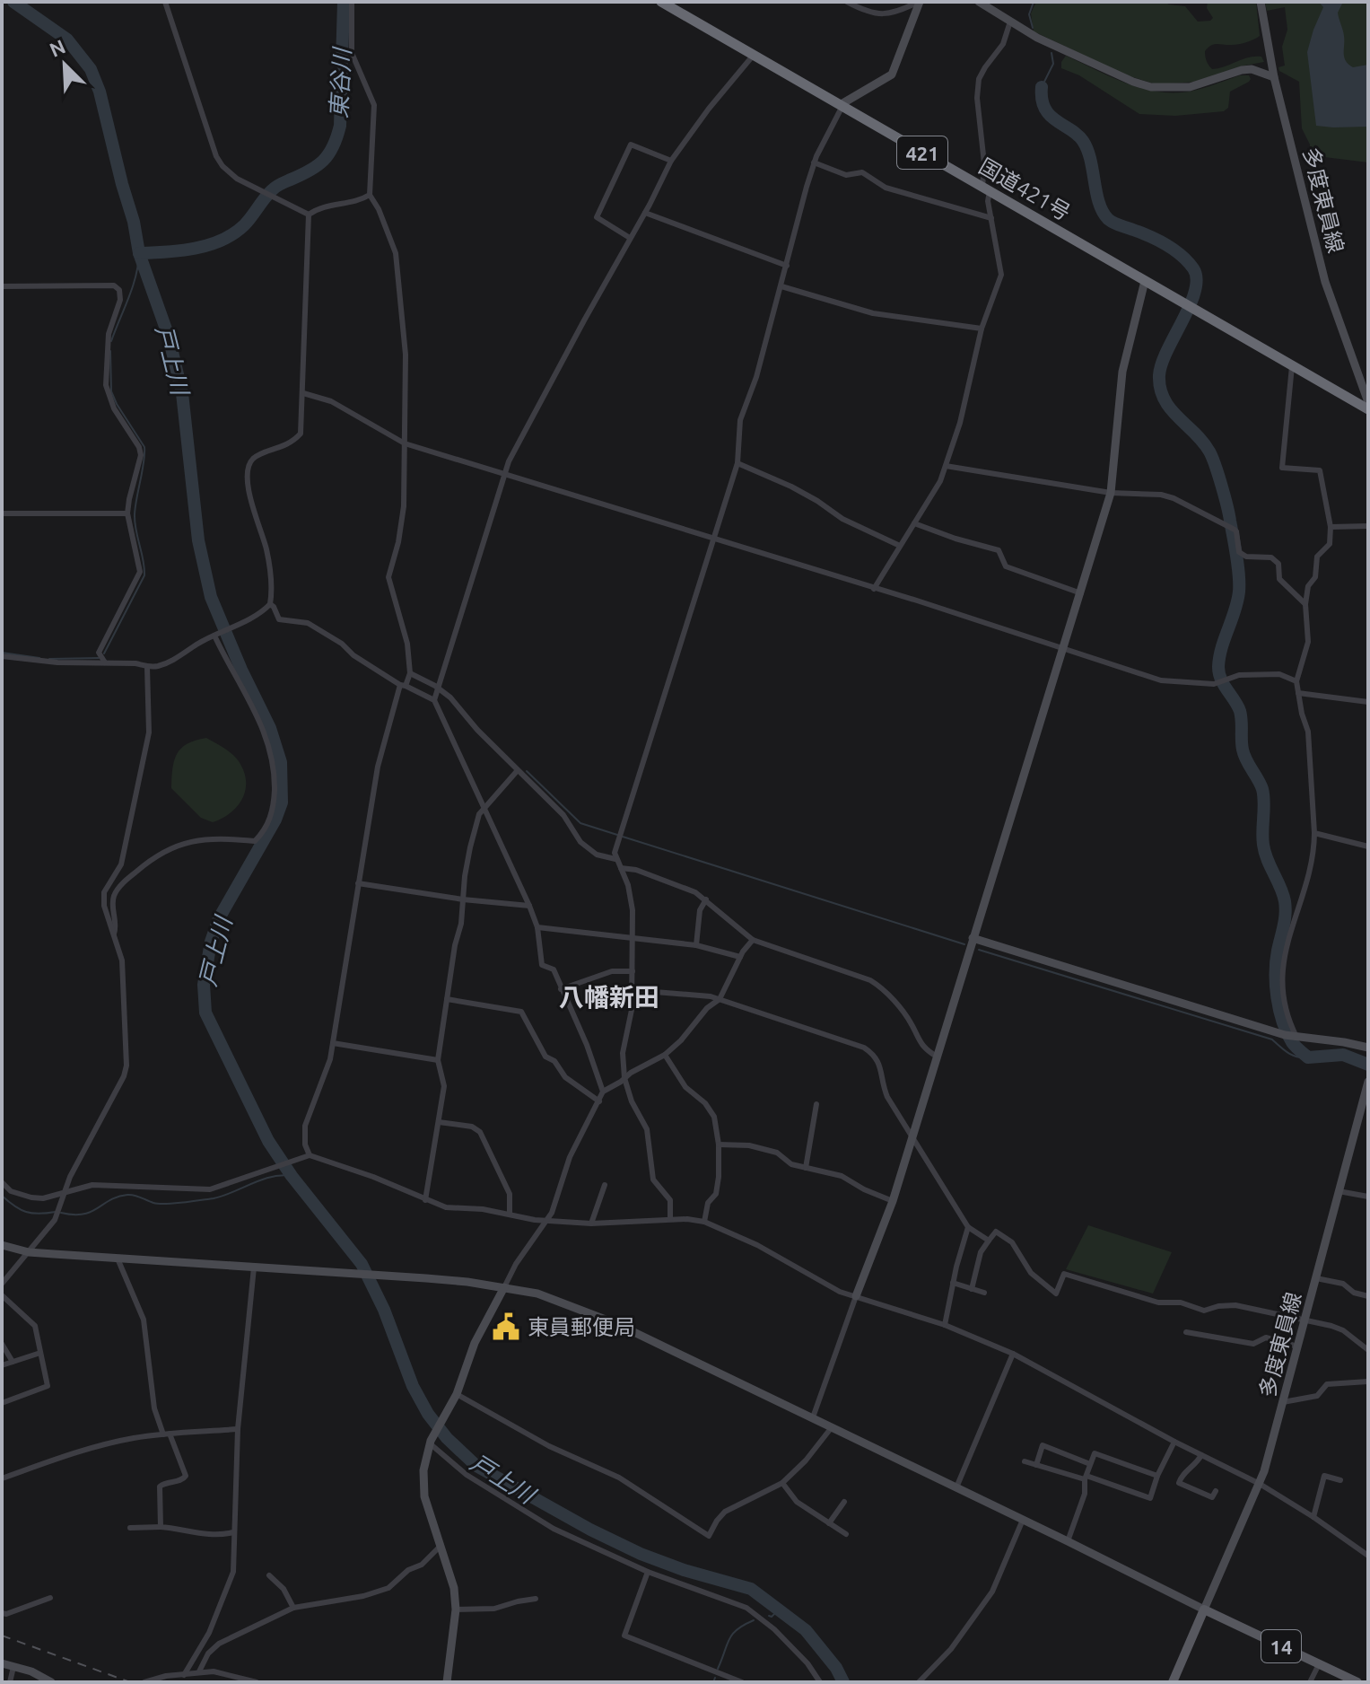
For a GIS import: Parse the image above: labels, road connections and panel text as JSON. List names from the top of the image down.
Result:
{
  "streets": {
    "highway": ["421", "国道421号"],
    "main road": ["14"],
    "street": ["多度東員線"]
  },
  "crossings": [
    ["多度東員線", "14"]
  ],
  "districts": ["八幡新田"],
  "water": ["東谷川", "戸上川"],
  "places": {
    "public building": ["東員郵便局"]
  },
  "north": "top left"
}
